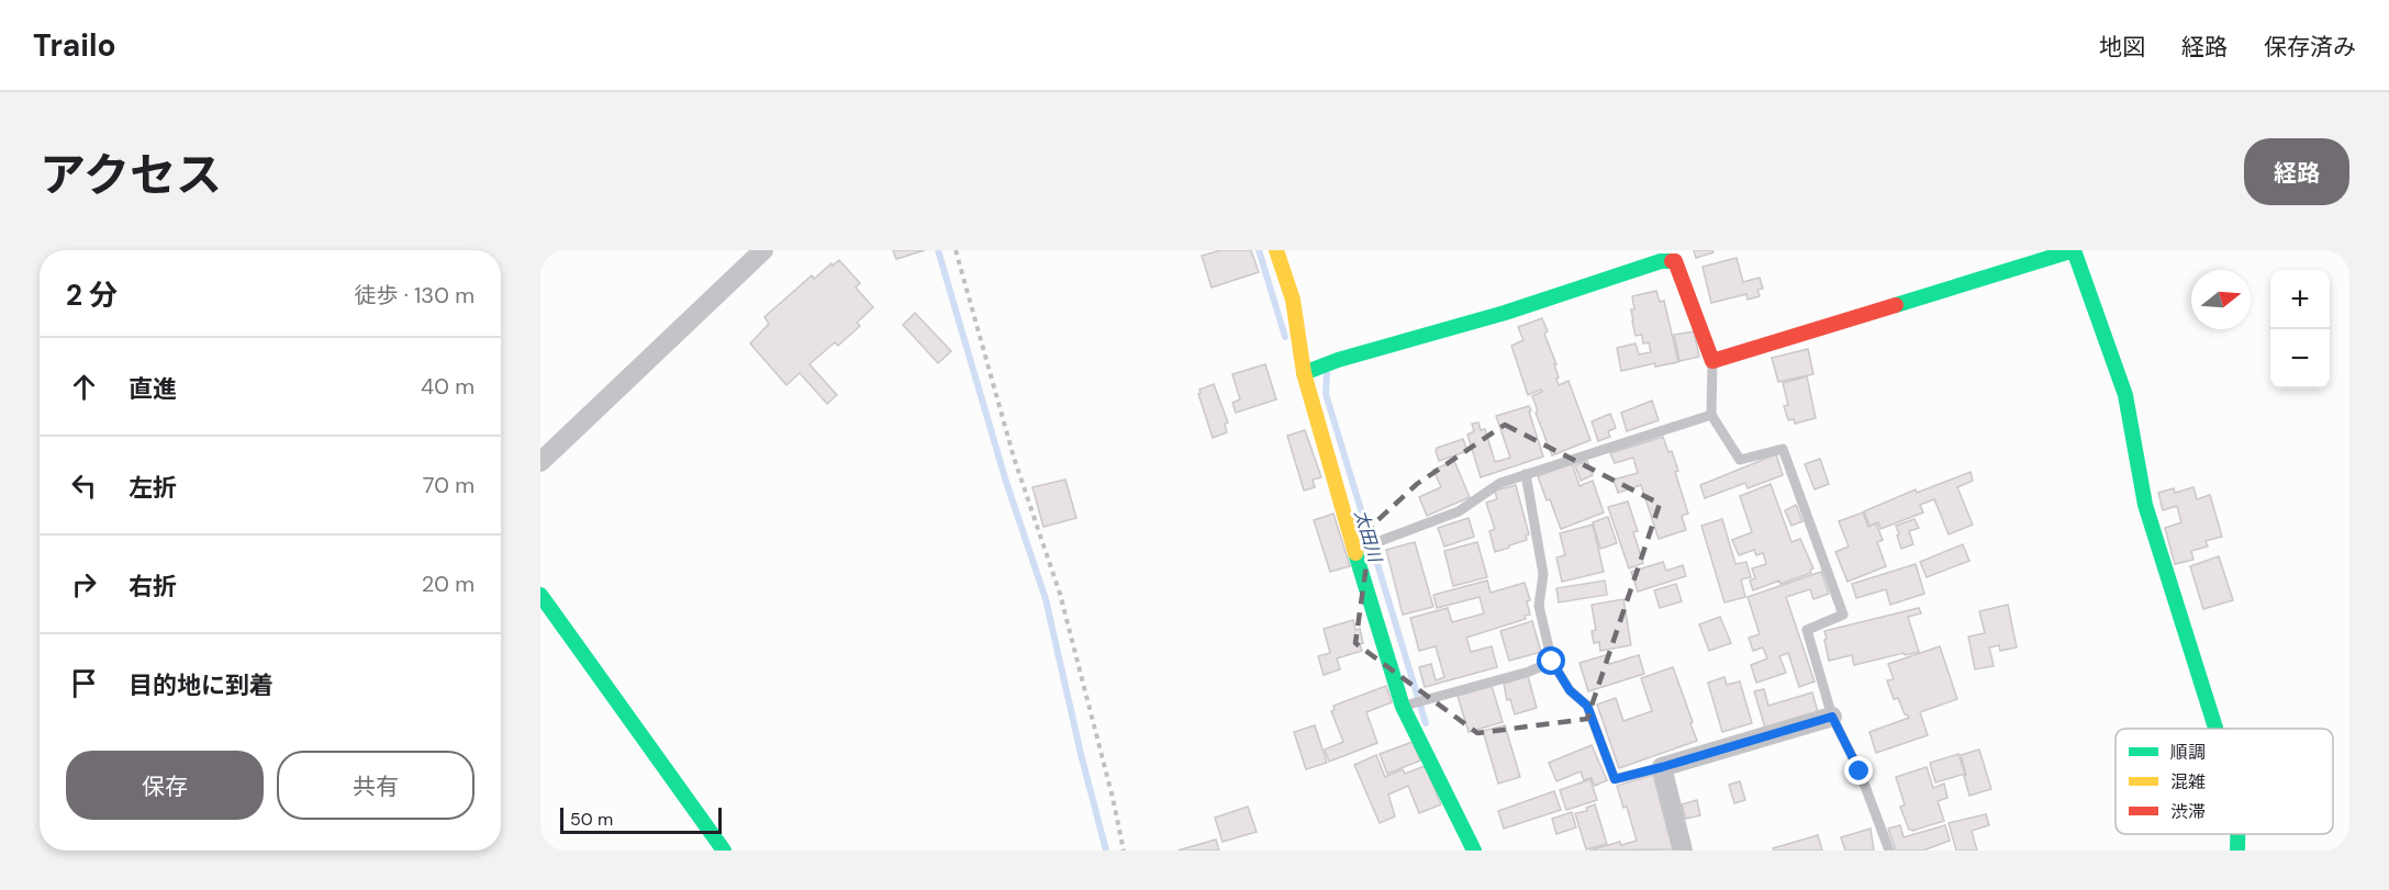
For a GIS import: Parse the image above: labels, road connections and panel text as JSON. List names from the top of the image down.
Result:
{
  "water": ["太田川"],
  "legend": ["順調", "混雑", "渋滞"],
  "scale_bar": "50 m",
  "north": "right",
  "page": {
    "header": "Trailo",
    "nav": ["地図", "経路", "保存済み"],
    "title": "アクセス",
    "buttons": [
      "経路",
      ["保存", "共有"]
    ],
    "heading": ["2 分", "徒歩 · 130 m"],
    "map_buttons": ["+", "−"],
    "list": [
      ["直進", "40 m"],
      ["左折", "70 m"],
      ["右折", "20 m"],
      "目的地に到着"
    ],
    "scale": "50 m"
  }
}
